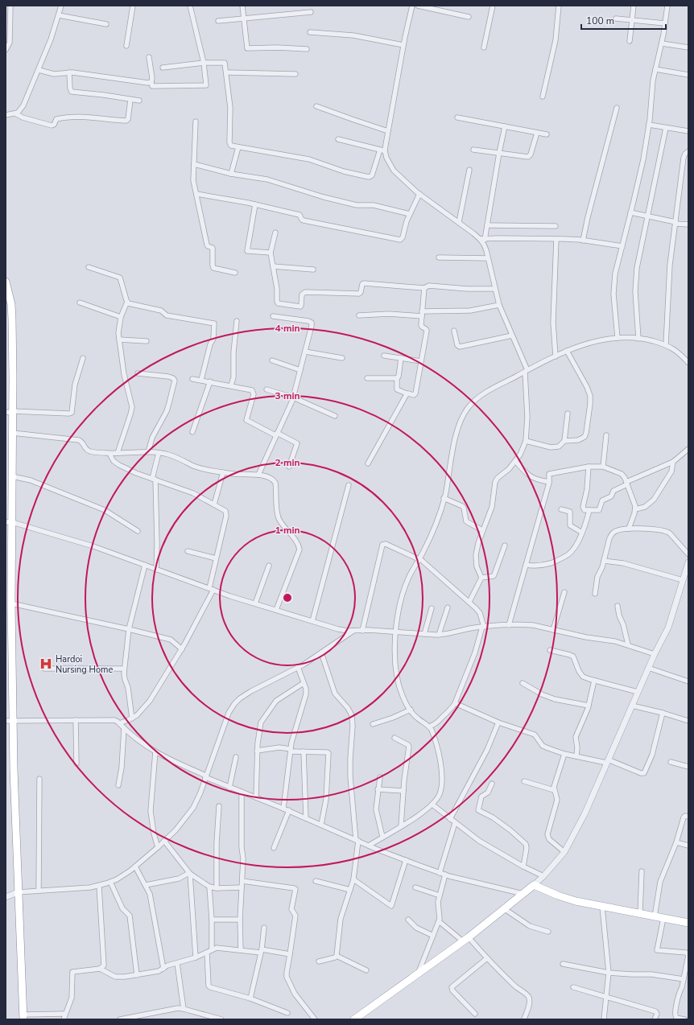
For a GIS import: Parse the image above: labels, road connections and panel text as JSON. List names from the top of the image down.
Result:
{
  "places": {
    "hospital": ["Hardoi Nursing Home"]
  },
  "scale_bar": "100 m",
  "rings": [
    "4 min",
    "3 min",
    "2 min",
    "1 min"
  ]
}
